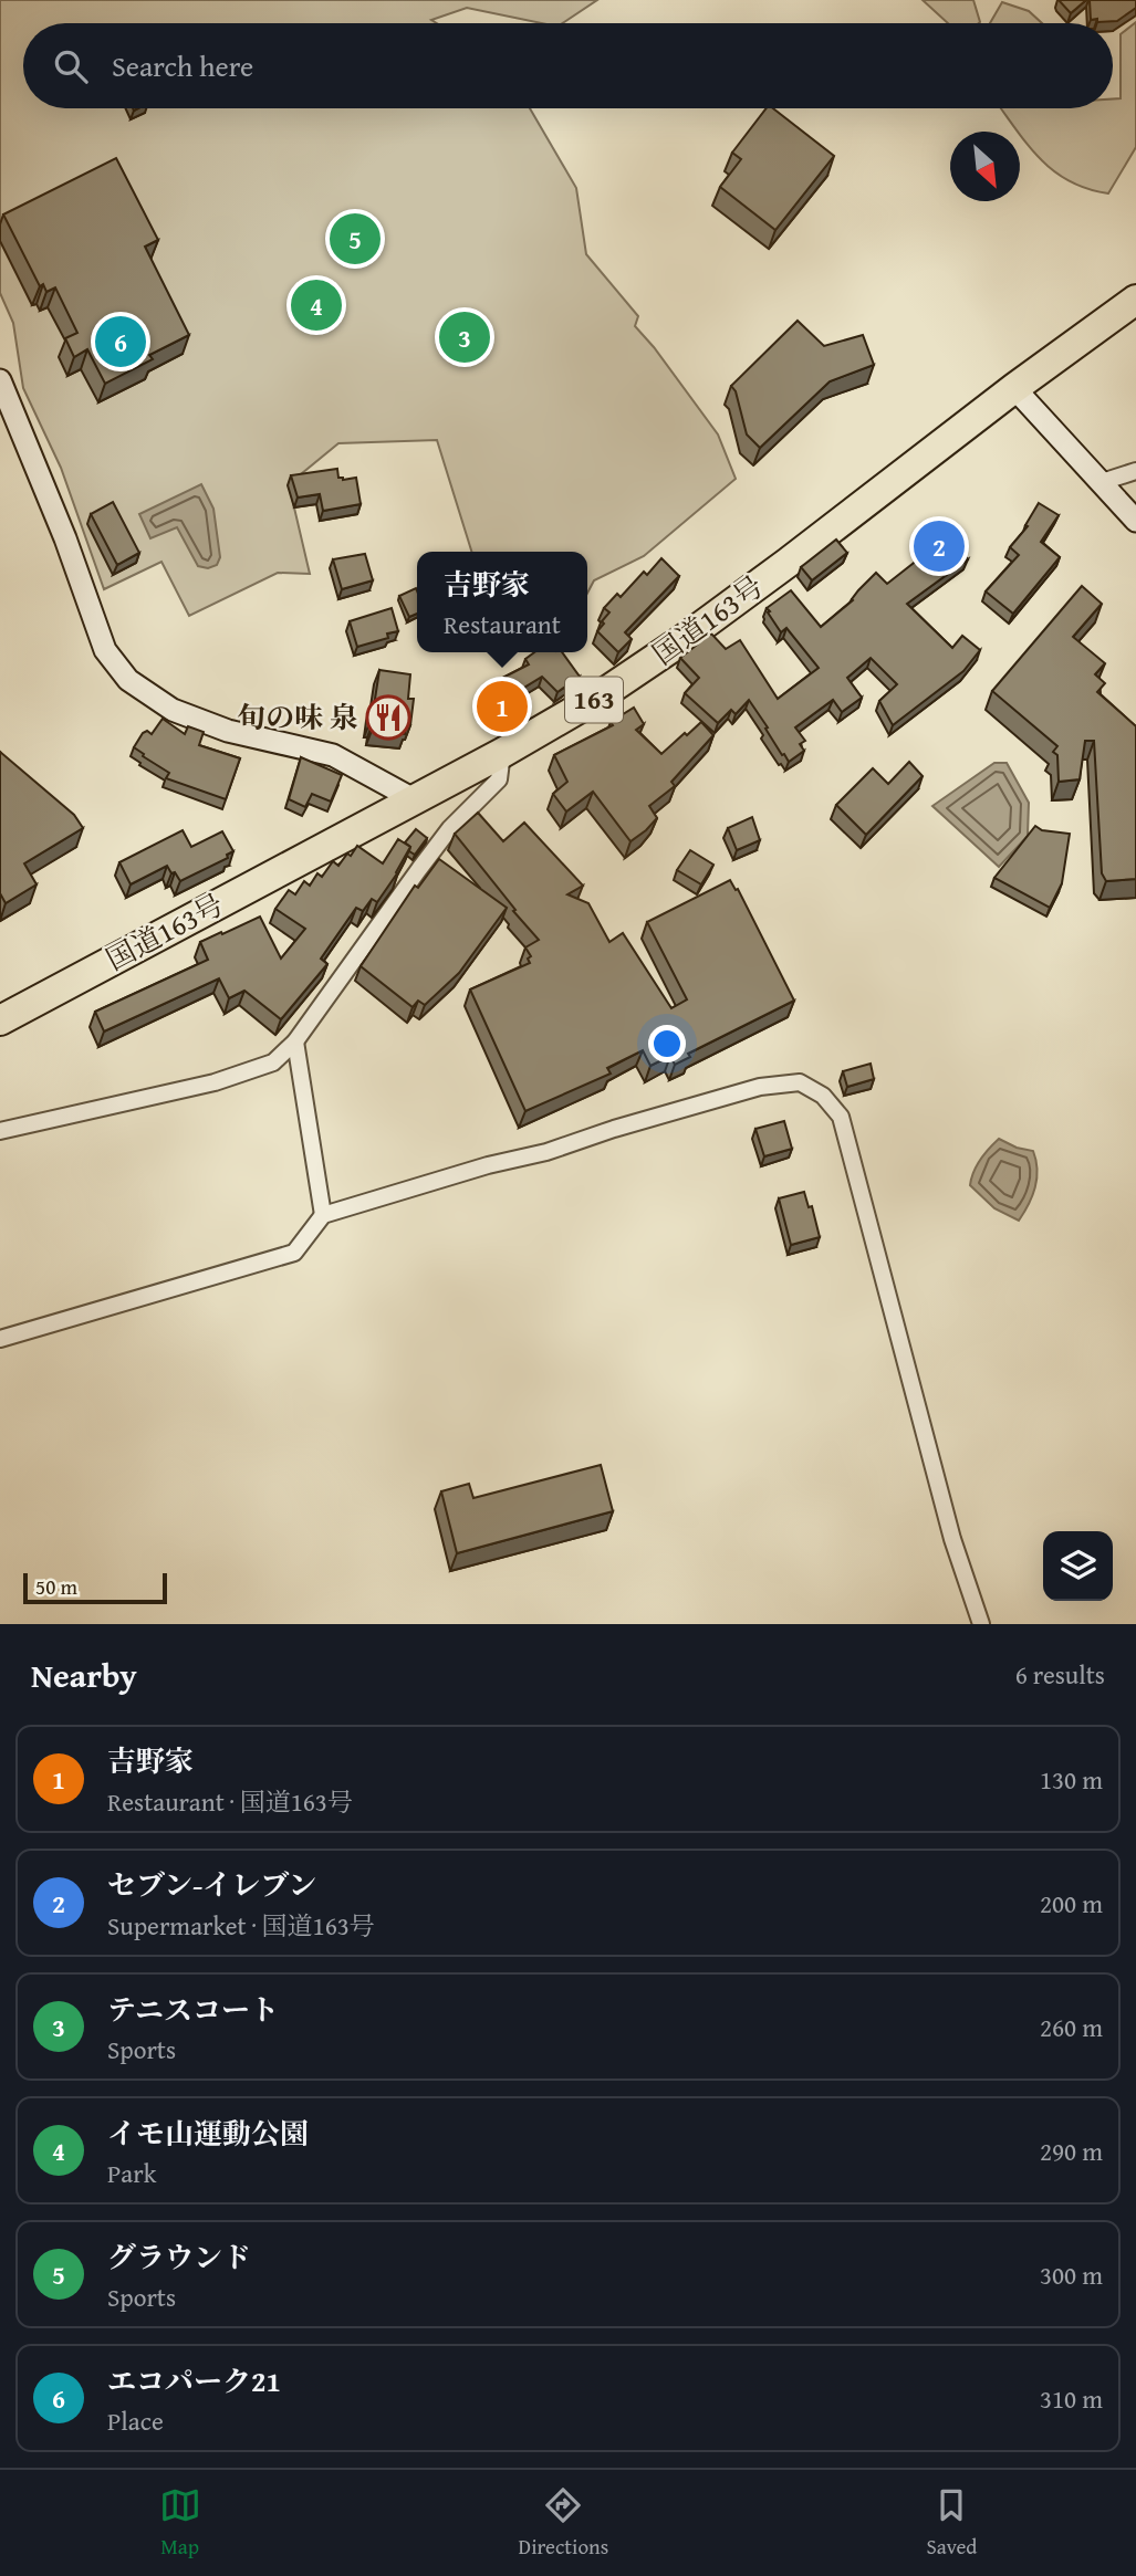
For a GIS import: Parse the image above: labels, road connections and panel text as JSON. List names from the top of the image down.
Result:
{
  "streets": {
    "highway": ["国道163号", "163"]
  },
  "places": {
    "restaurant": ["旬の味 泉"]
  },
  "scale_bar": "50 m",
  "north": "bottom right",
  "page": {
    "search": "Search here",
    "pins": [
      "5",
      "4",
      "3",
      "6",
      "2",
      "1"
    ],
    "popup": ["吉野家", "Restaurant"],
    "scale": "50 m",
    "heading": ["Nearby", "6 results"],
    "list": [
      {
        "mark": "1",
        "name": "吉野家",
        "note": "Restaurant · 国道163号",
        "value": "130 m"
      },
      {
        "mark": "2",
        "name": "セブン-イレブン",
        "note": "Supermarket · 国道163号",
        "value": "200 m"
      },
      {
        "mark": "3",
        "name": "テニスコート",
        "note": "Sports",
        "value": "260 m"
      },
      {
        "mark": "4",
        "name": "イモ山運動公園",
        "note": "Park",
        "value": "290 m"
      },
      {
        "mark": "5",
        "name": "グラウンド",
        "note": "Sports",
        "value": "300 m"
      },
      {
        "mark": "6",
        "name": "エコパーク21",
        "note": "Place",
        "value": "310 m"
      }
    ],
    "nav": ["Map", "Directions", "Saved"]
  }
}
